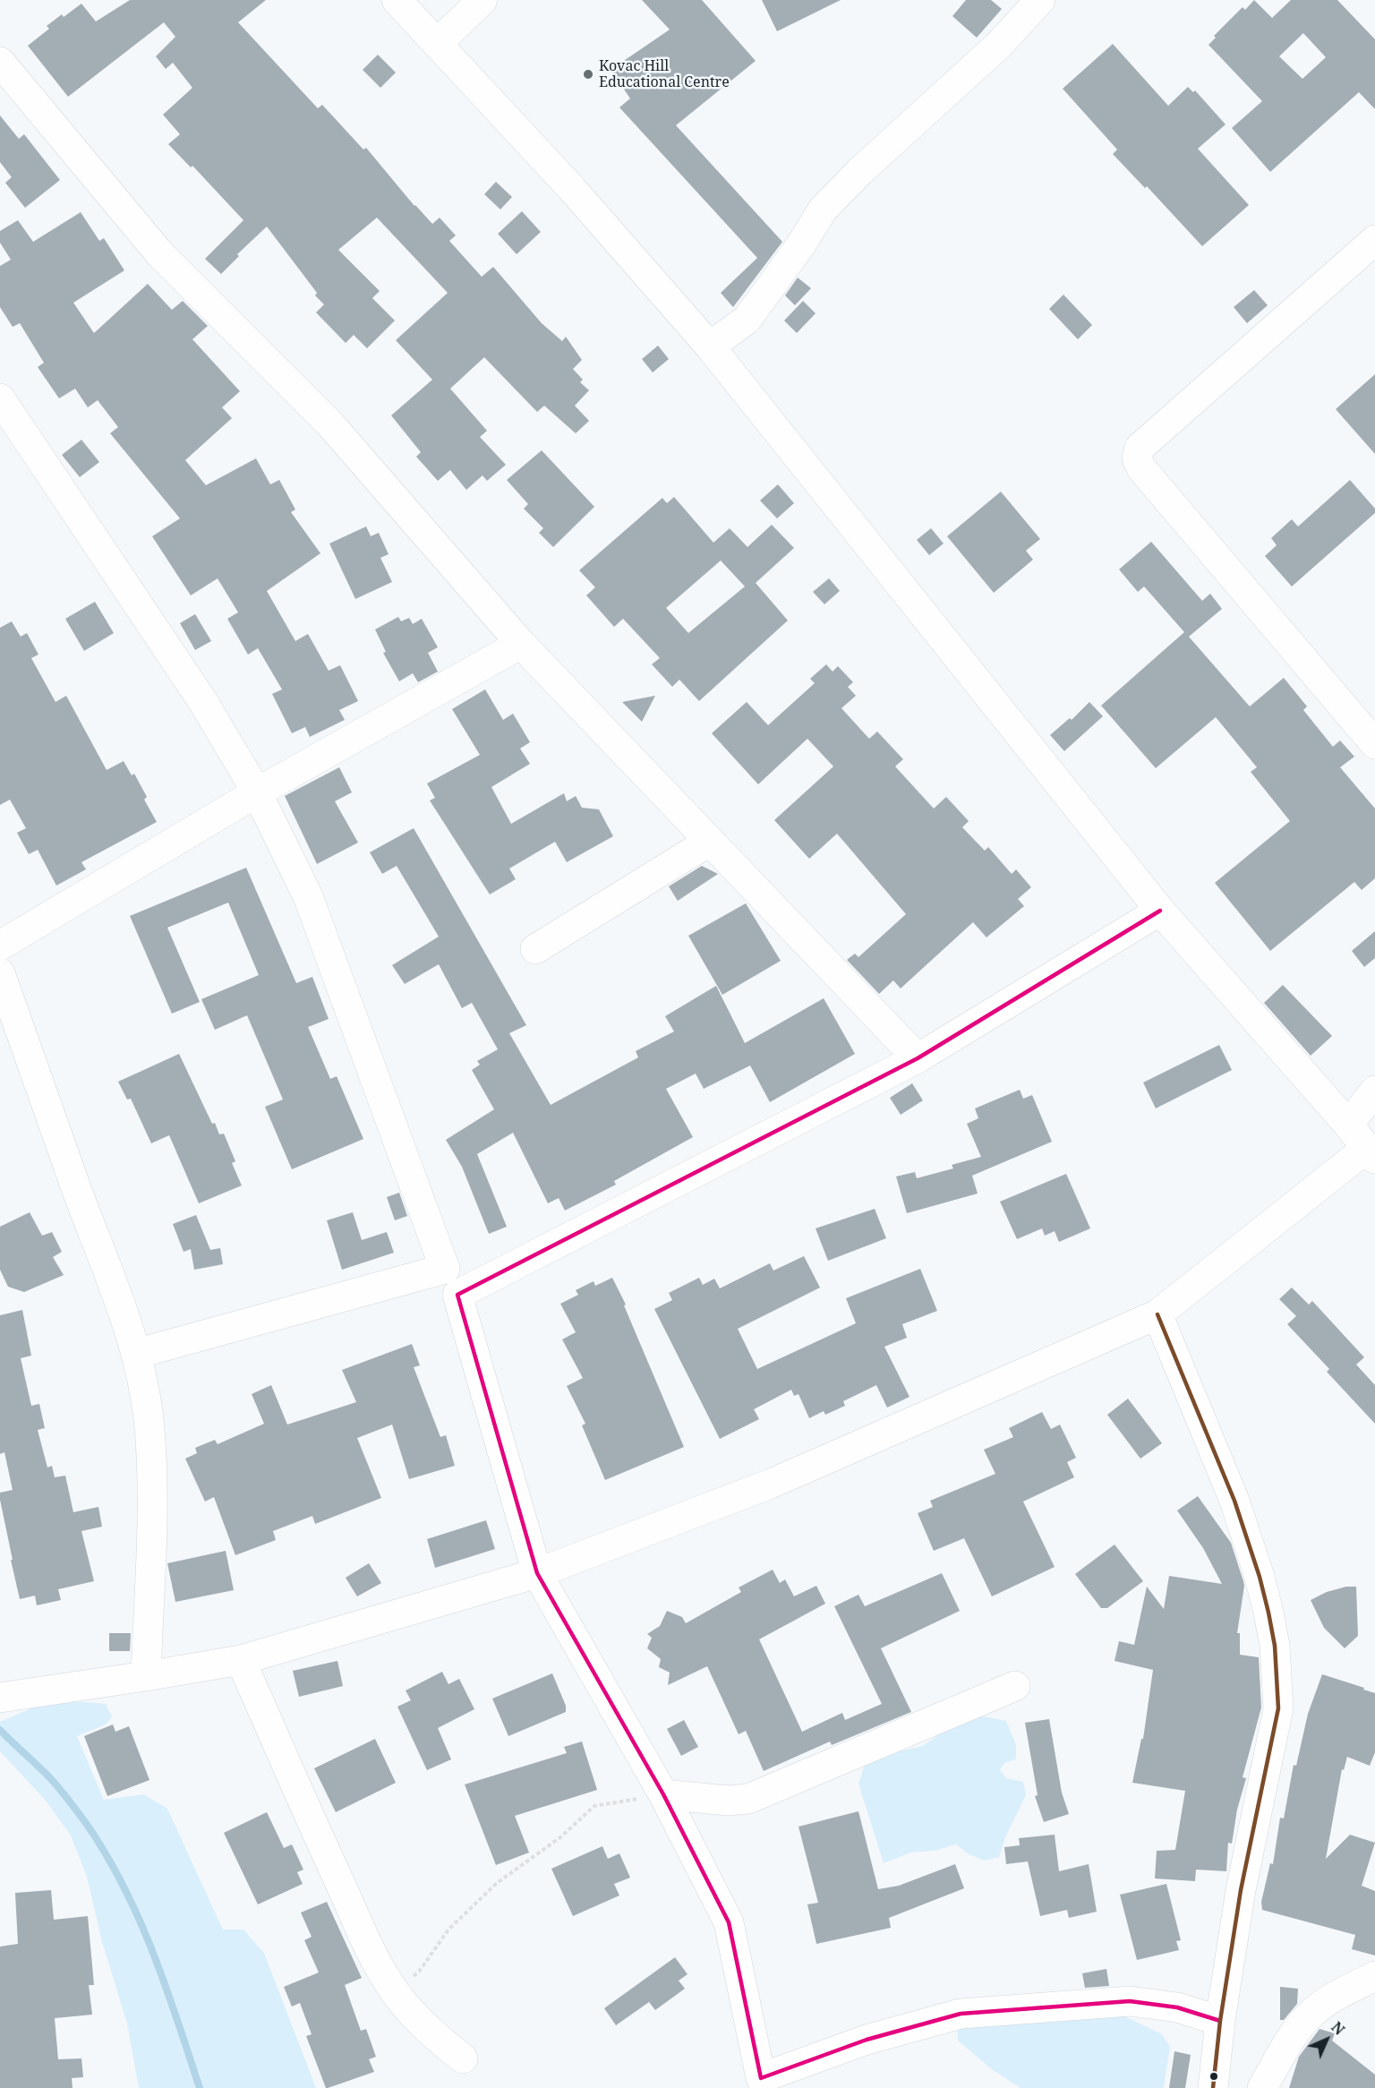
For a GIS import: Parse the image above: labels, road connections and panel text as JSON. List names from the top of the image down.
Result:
{
  "places": ["Kovac Hill Educational Centre"],
  "north": "top right"
}
